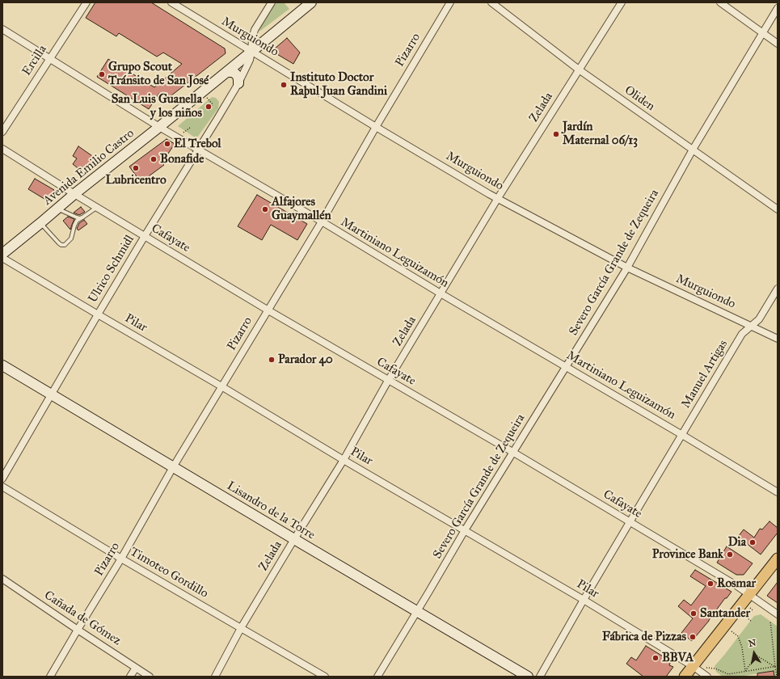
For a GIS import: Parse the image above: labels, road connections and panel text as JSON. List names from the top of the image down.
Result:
{
  "streets": {
    "street": [
      "Murguiondo",
      "Pizarro",
      "Ercilla",
      "Oliden",
      "Zelada",
      "Avenida Emilio Castro",
      "Cafayate",
      "Martiniano Leguizamón",
      "Severo García Grande de Zequeira",
      "Ulrico Schmidl",
      "Pilar",
      "Manuel Artigas",
      "Lisandro de la Torre",
      "Timoteo Gordillo",
      "Cañada de Gómez"
    ]
  },
  "crossings": [
    ["Murguiondo", "Pizarro"],
    ["Murguiondo", "Zelada"],
    ["Murguiondo", "Avenida Emilio Castro"],
    ["Murguiondo", "Severo García Grande de Zequeira"],
    ["Murguiondo", "Ulrico Schmidl"],
    ["Murguiondo", "Manuel Artigas"],
    ["Pizarro", "Cafayate"],
    ["Pizarro", "Martiniano Leguizamón"],
    ["Pizarro", "Pilar"],
    ["Pizarro", "Lisandro de la Torre"],
    ["Pizarro", "Timoteo Gordillo"],
    ["Pizarro", "Cañada de Gómez"],
    ["Ercilla", "Martiniano Leguizamón"],
    ["Oliden", "Zelada"],
    ["Oliden", "Severo García Grande de Zequeira"],
    ["Zelada", "Cafayate"],
    ["Zelada", "Martiniano Leguizamón"],
    ["Zelada", "Pilar"],
    ["Zelada", "Lisandro de la Torre"],
    ["Zelada", "Timoteo Gordillo"],
    ["Avenida Emilio Castro", "Cafayate"],
    ["Avenida Emilio Castro", "Martiniano Leguizamón"],
    ["Avenida Emilio Castro", "Ulrico Schmidl"],
    ["Cafayate", "Severo García Grande de Zequeira"],
    ["Cafayate", "Ulrico Schmidl"],
    ["Cafayate", "Manuel Artigas"],
    ["Martiniano Leguizamón", "Severo García Grande de Zequeira"],
    ["Martiniano Leguizamón", "Ulrico Schmidl"],
    ["Martiniano Leguizamón", "Manuel Artigas"],
    ["Severo García Grande de Zequeira", "Pilar"],
    ["Severo García Grande de Zequeira", "Lisandro de la Torre"],
    ["Ulrico Schmidl", "Pilar"],
    ["Ulrico Schmidl", "Lisandro de la Torre"],
    ["Pilar", "Manuel Artigas"]
  ],
  "places": [
    "Grupo Scout Tránsito de San José",
    "Instituto Doctor Raþul Juan Gandini",
    "San Luis Guanella y los niños",
    "Jardín Maternal 06/13",
    "El Trebol",
    "Bonafide",
    "Lubricentro",
    "Alfajores Guaymallén",
    "Parador 40",
    "Dia",
    "Province Bank",
    "Rosmar",
    "Santander",
    "Fábrica de Pizzas",
    "BBVA"
  ],
  "north": "top"
}
